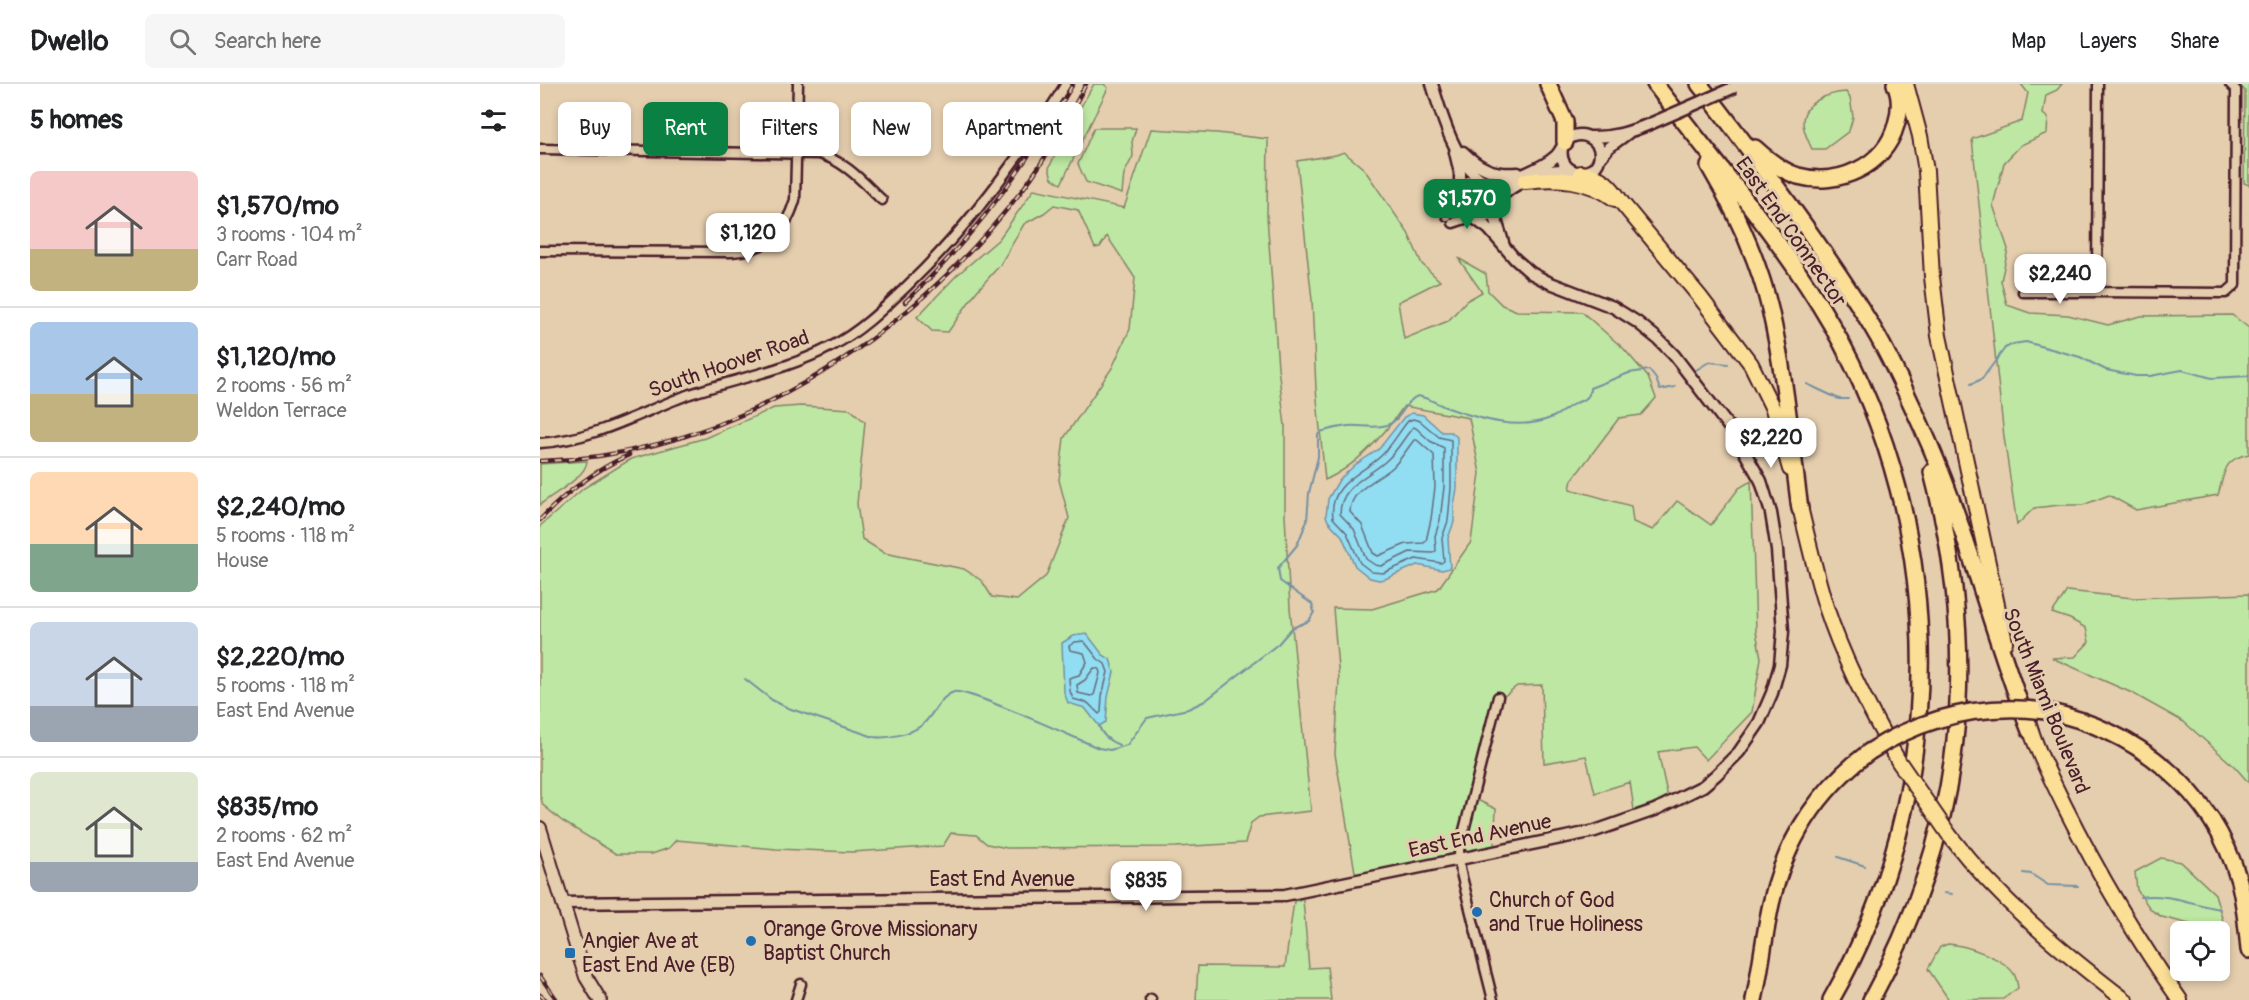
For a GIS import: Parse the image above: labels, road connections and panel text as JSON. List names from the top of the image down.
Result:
{
  "streets": {
    "highway": ["East End Connector", "South Miami Boulevard"],
    "street": ["South Hoover Road", "East End Avenue"]
  },
  "places": {
    "other": ["Church of God and True Holiness", "Orange Grove Missionary Baptist Church"],
    "transit": ["Angier Ave at East End Ave (EB)"]
  },
  "page": {
    "header": "Dwello",
    "search": "Search here",
    "nav": ["Map", "Layers", "Share"],
    "heading": "5 homes",
    "chip": [
      "Buy",
      "Rent",
      "Filters",
      "New",
      "Apartment"
    ],
    "list": [
      {
        "name": "$1,570/mo",
        "note": "3 rooms · 104 m² · Carr Road"
      },
      {
        "name": "$1,120/mo",
        "note": "2 rooms · 56 m² · Weldon Terrace"
      },
      {
        "name": "$2,240/mo",
        "note": "5 rooms · 118 m² · House"
      },
      {
        "name": "$2,220/mo",
        "note": "5 rooms · 118 m² · East End Avenue"
      },
      {
        "name": "$835/mo",
        "note": "2 rooms · 62 m² · East End Avenue"
      }
    ],
    "price": [
      "$1,570",
      "$1,120",
      "$2,240",
      "$2,220",
      "$835"
    ]
  }
}
